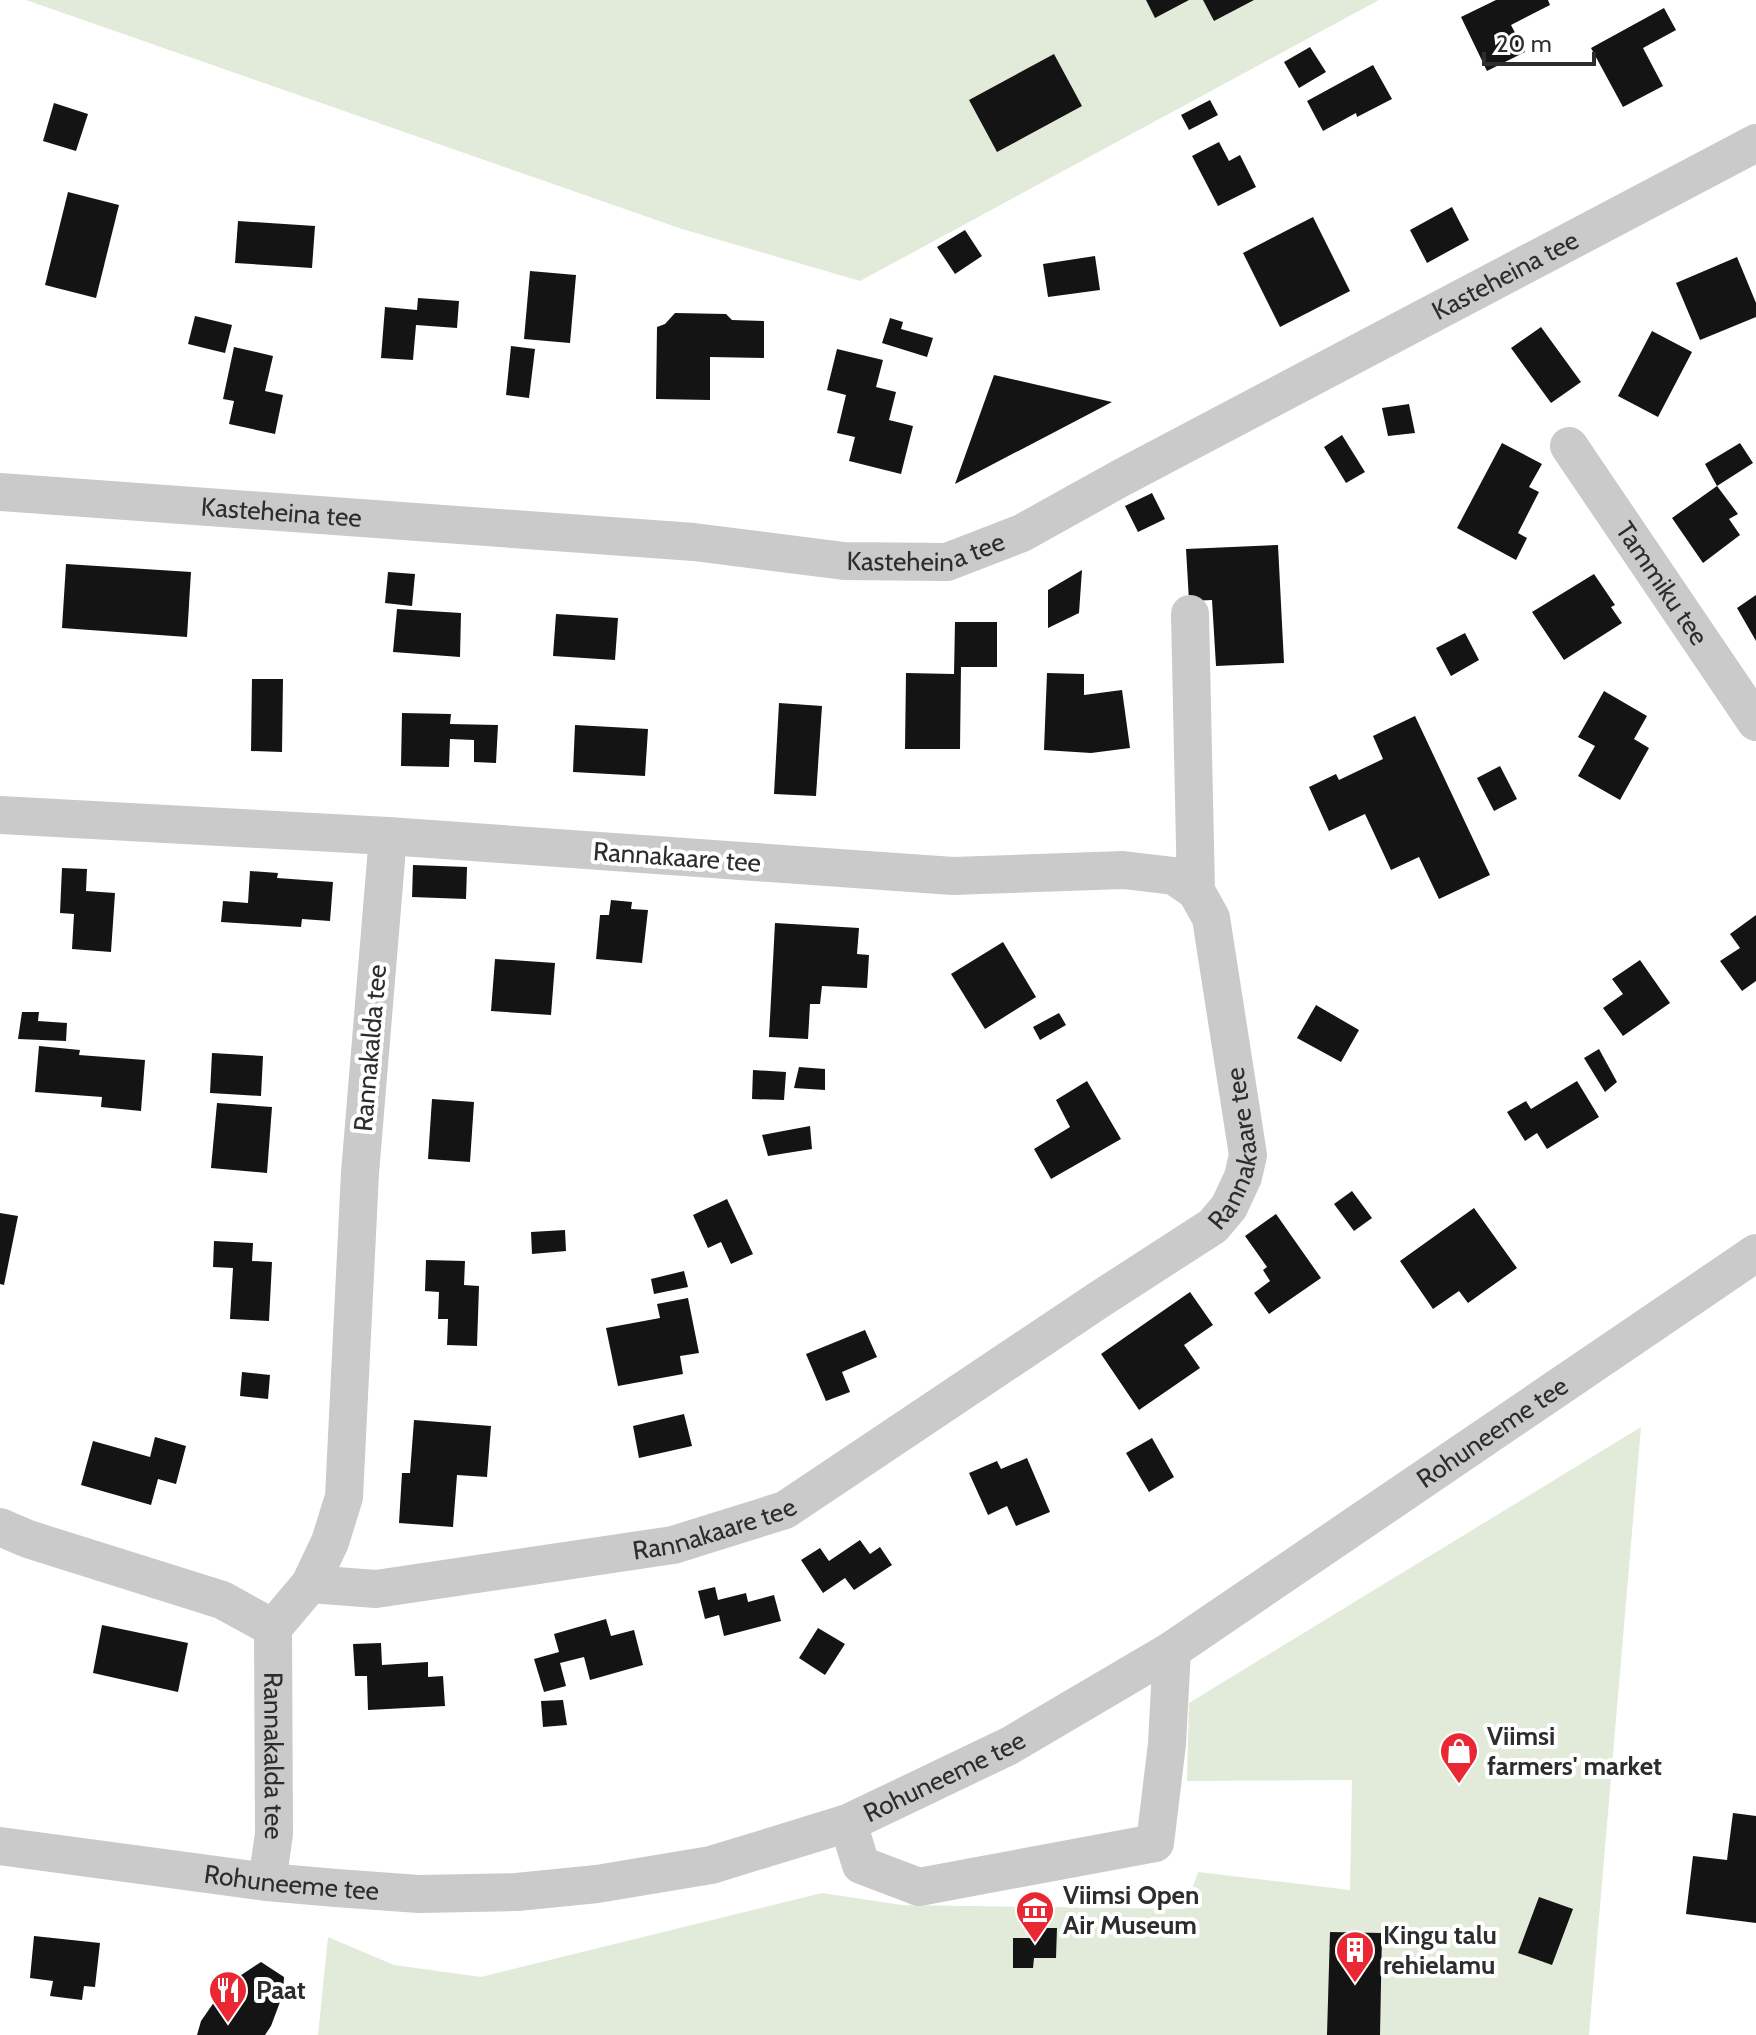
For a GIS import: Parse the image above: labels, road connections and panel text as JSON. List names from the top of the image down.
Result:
{
  "streets": {
    "street": [
      "Kasteheina tee",
      "Tammiku tee",
      "Rannakaare tee",
      "Rannakalda tee",
      "Rohuneeme tee"
    ]
  },
  "crossings": [
    ["Rannakaare tee", "Rannakalda tee"],
    ["Rannakalda tee", "Rohuneeme tee"]
  ],
  "places": {
    "shop": ["Viimsi farmers' market"],
    "museum": ["Viimsi Open Air Museum"],
    "building": ["Kingu talu rehielamu"],
    "restaurant": ["Paat"]
  },
  "scale_bar": "20 m"
}
